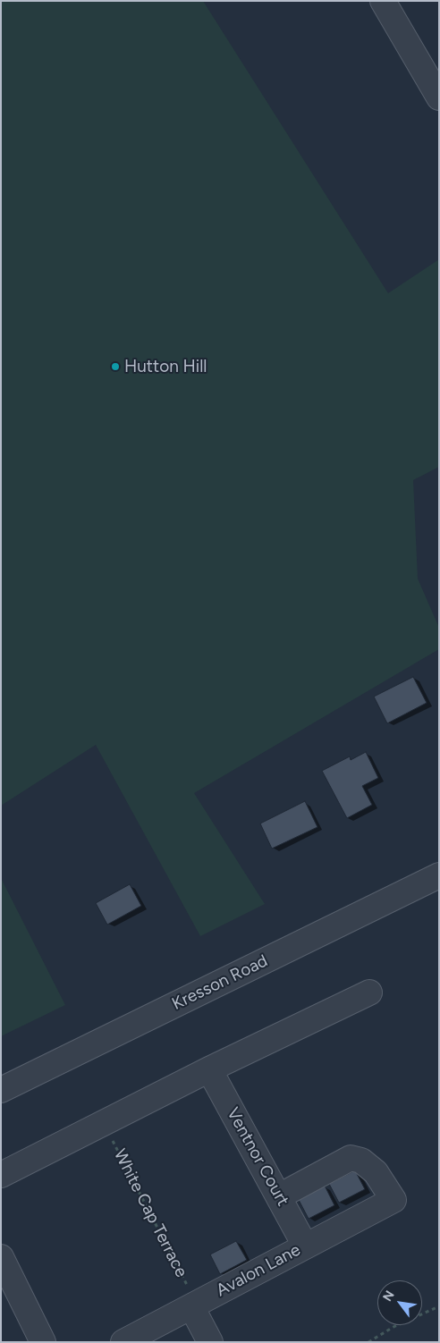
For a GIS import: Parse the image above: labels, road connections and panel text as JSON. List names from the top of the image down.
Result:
{
  "streets": {
    "street": ["Kresson Road", "Ventnor Court", "Avalon Lane"],
    "path": ["White Cap Terrace"]
  },
  "crossings": [
    ["Ventnor Court", "Avalon Lane"],
    ["White Cap Terrace", "Avalon Lane"]
  ],
  "places": ["Hutton Hill"],
  "north": "top left"
}
